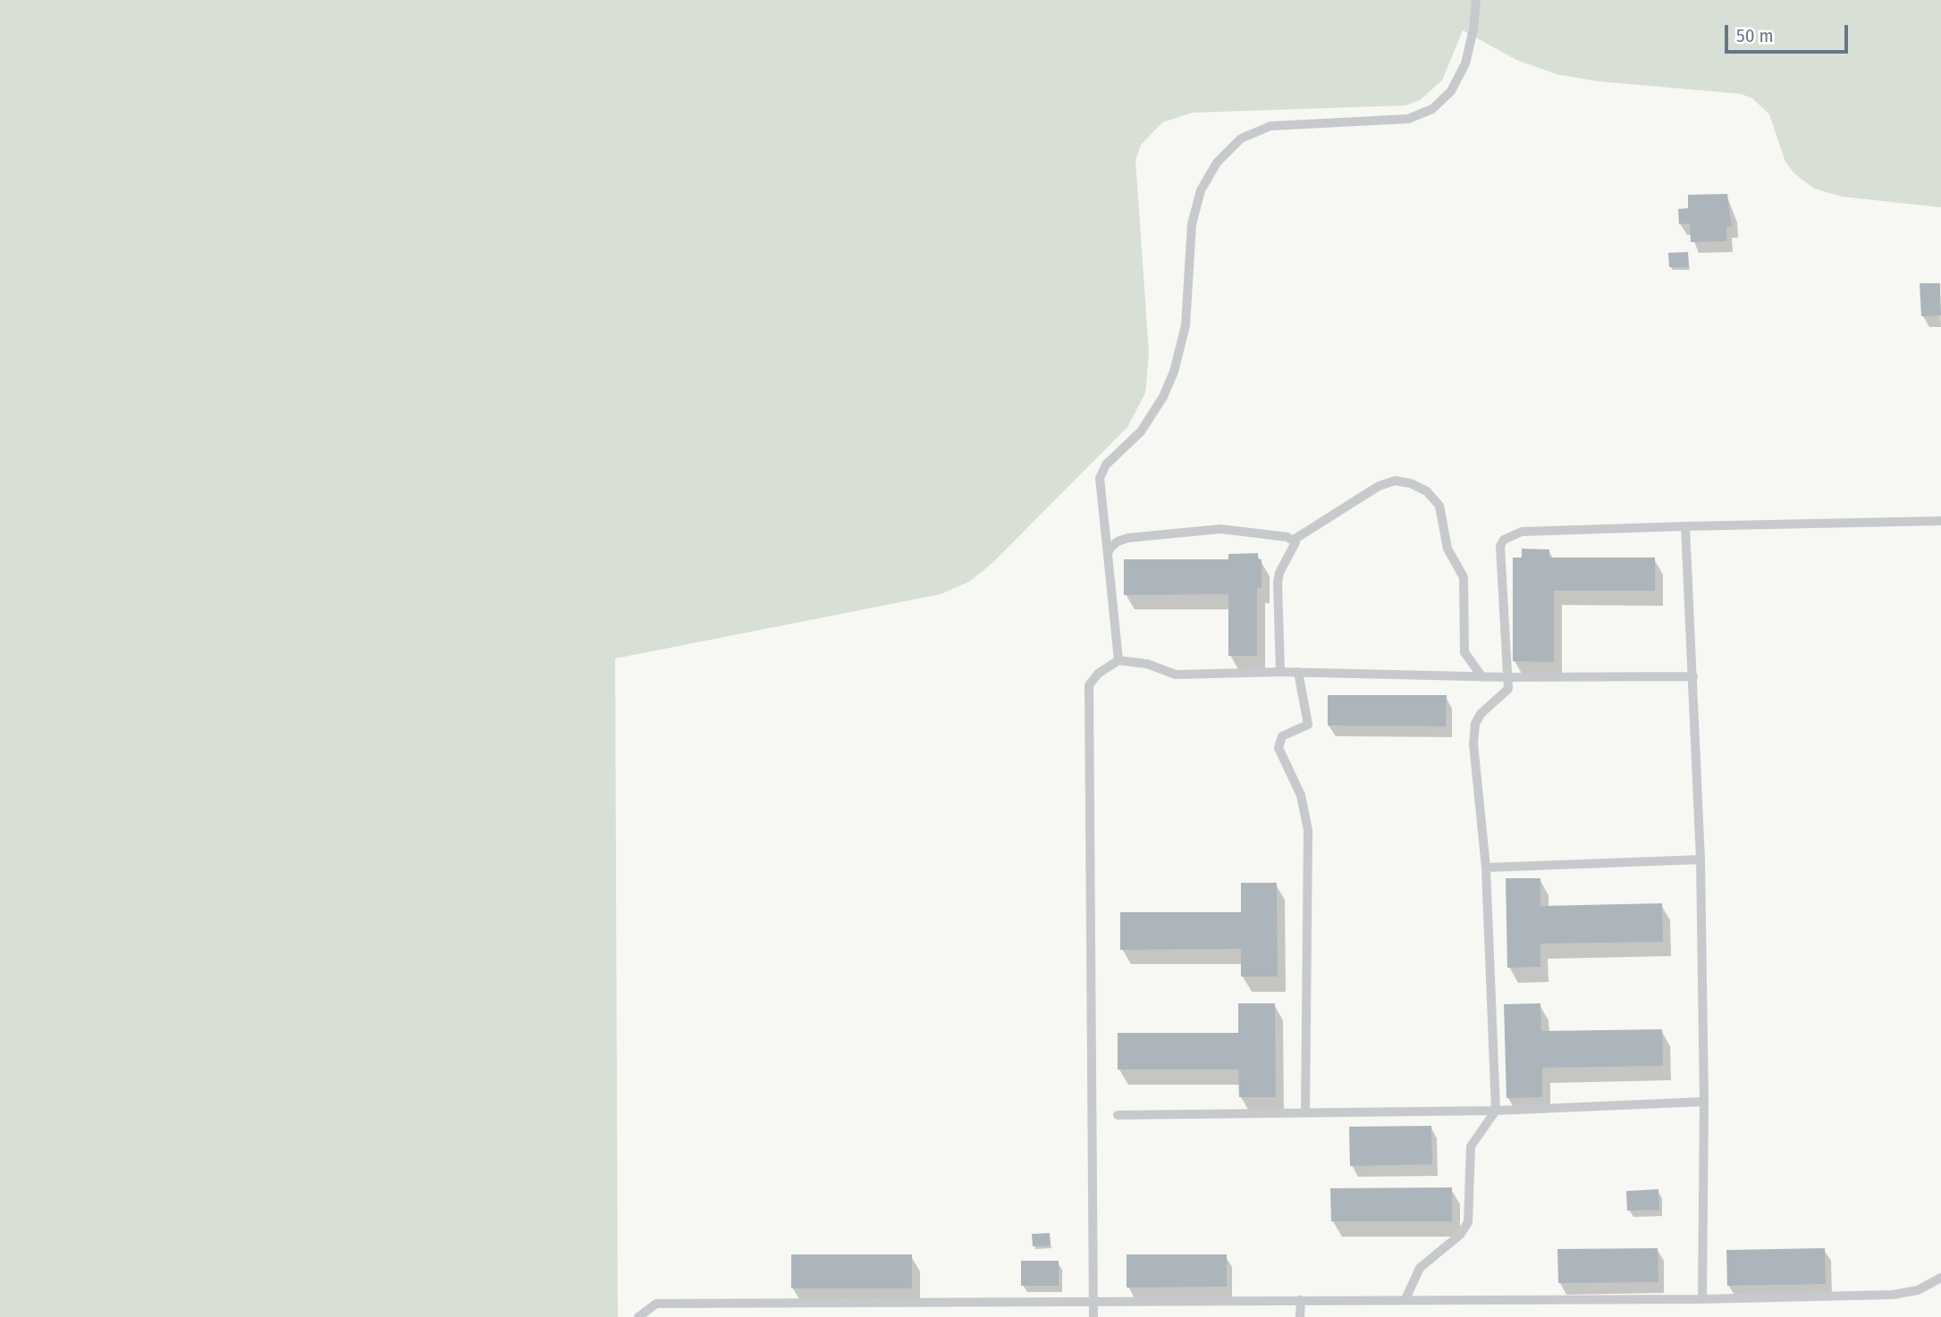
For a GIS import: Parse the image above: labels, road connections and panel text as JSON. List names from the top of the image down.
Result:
{
  "scale_bar": "50 m"
}
